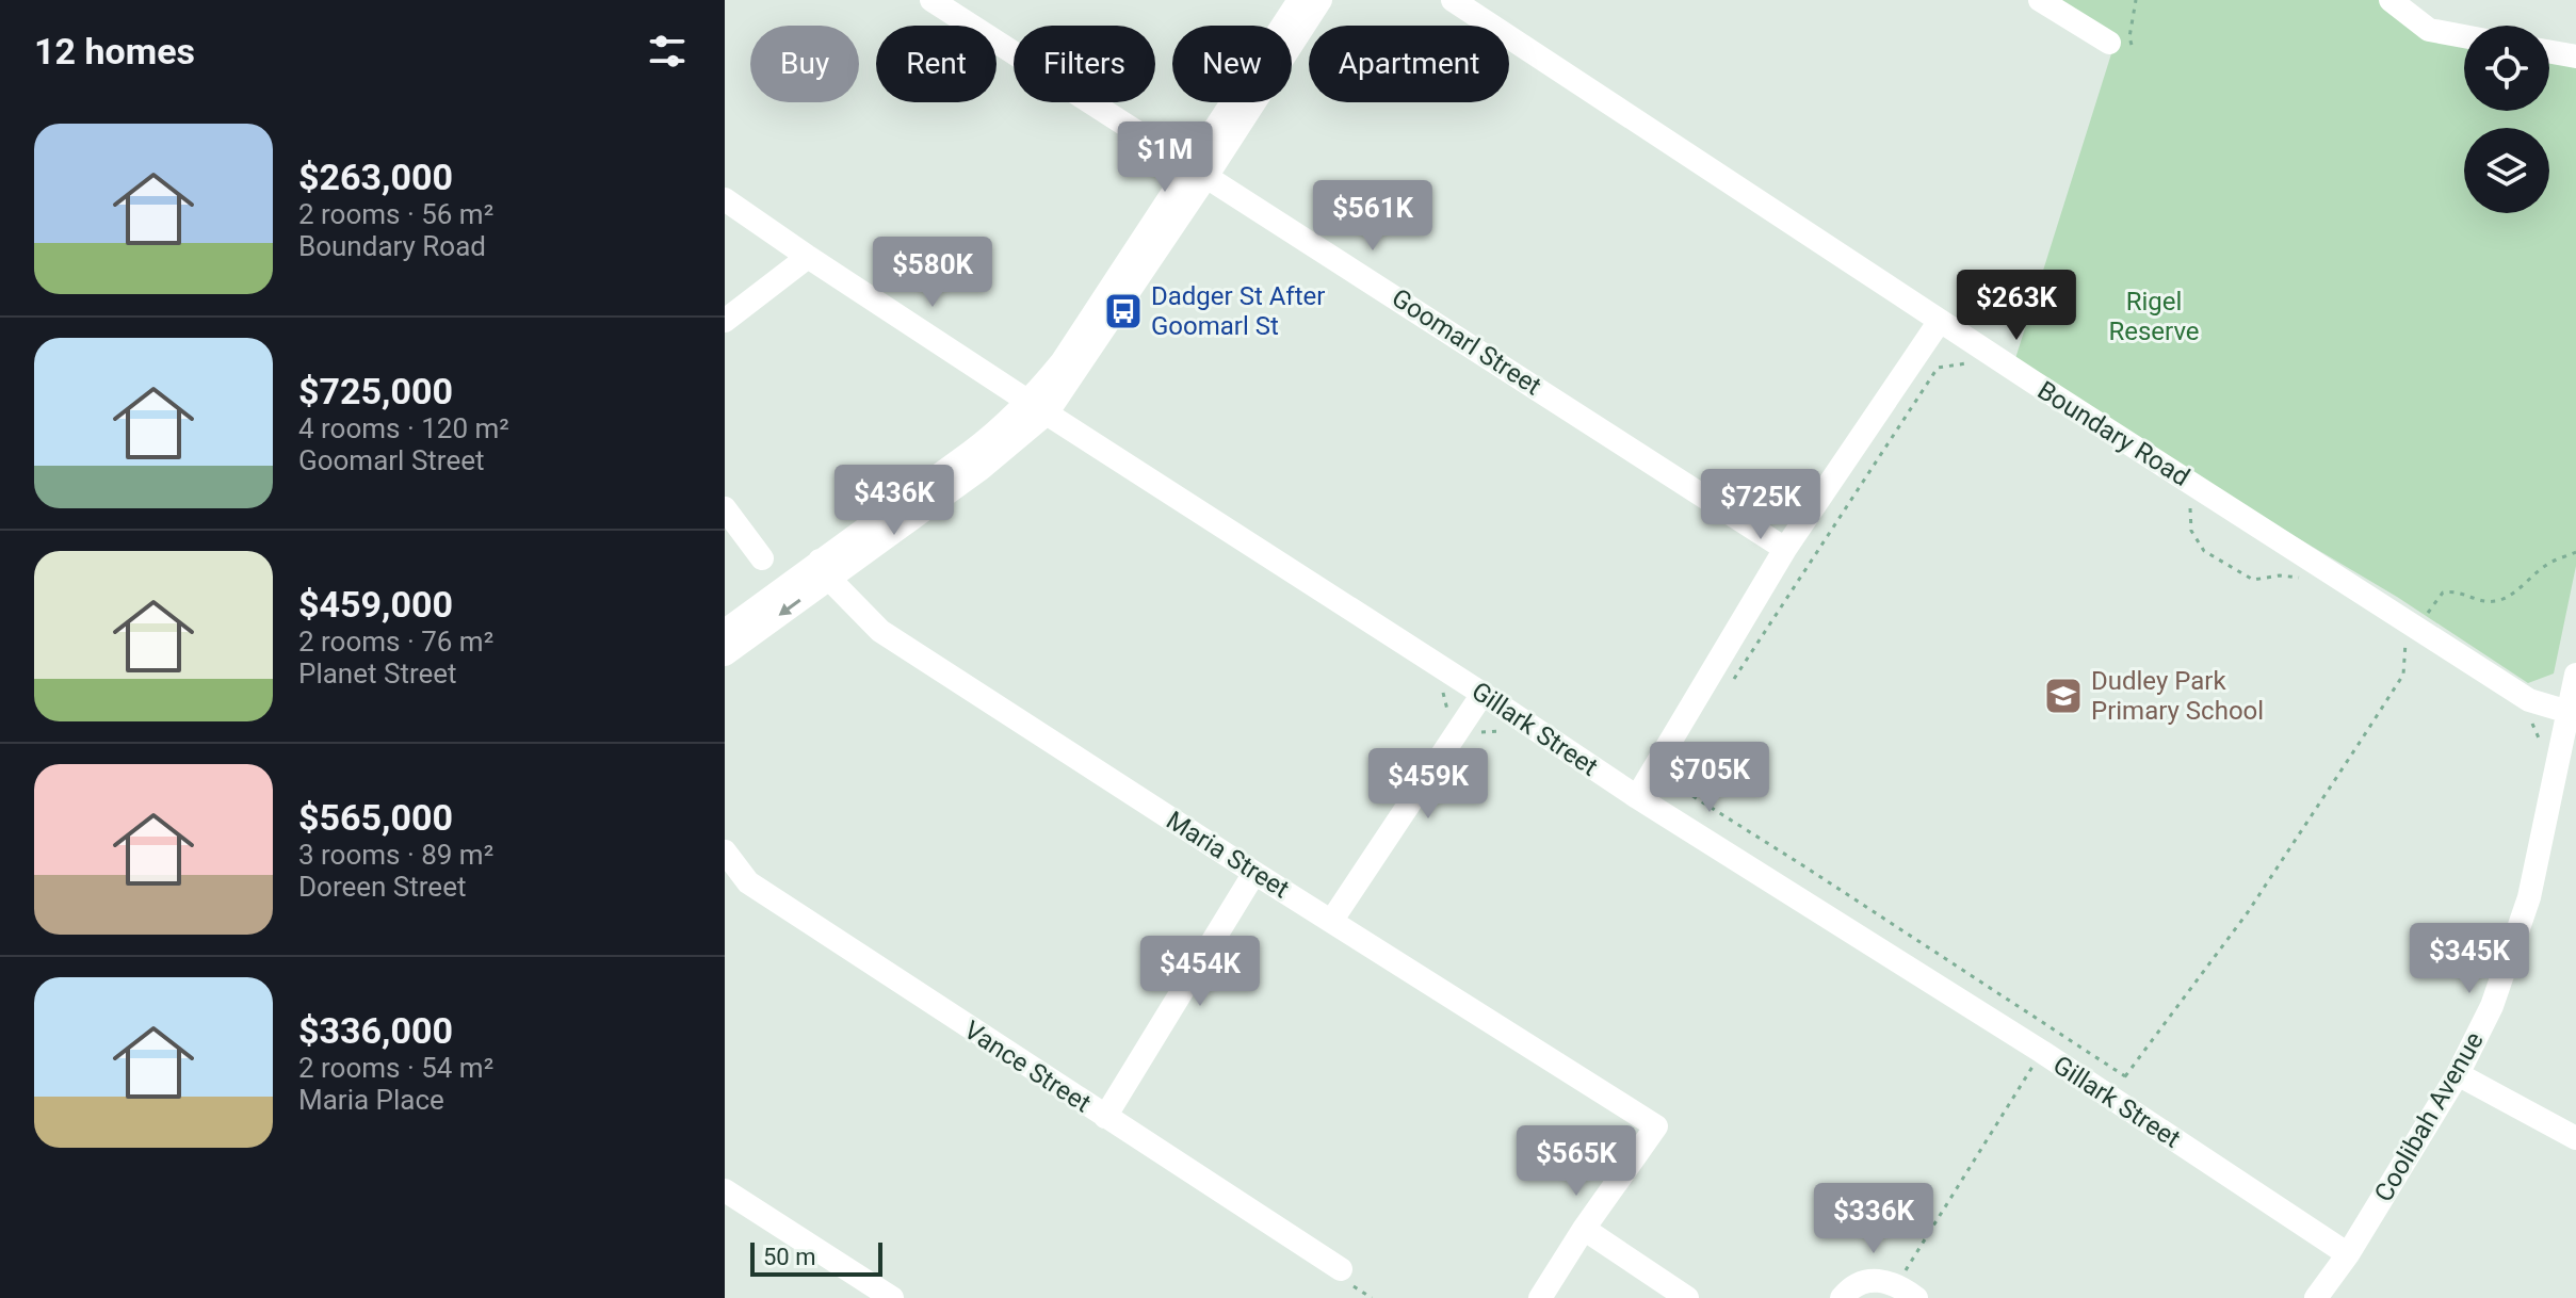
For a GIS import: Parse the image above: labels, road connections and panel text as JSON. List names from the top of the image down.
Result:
{
  "streets": {
    "street": [
      "Goomarl Street",
      "Boundary Road",
      "Gillark Street",
      "Maria Street",
      "Vance Street",
      "Coolibah Avenue"
    ]
  },
  "crossings": [
    ["Boundary Road", "Coolibah Avenue"],
    ["Gillark Street", "Coolibah Avenue"]
  ],
  "parks": ["Rigel Reserve"],
  "places": {
    "bus stop": ["Dadger St After Goomarl St"],
    "school or university": ["Dudley Park Primary School"]
  },
  "scale_bar": "50 m",
  "page": {
    "heading": "12 homes",
    "chip": [
      "Buy",
      "Rent",
      "Filters",
      "New",
      "Apartment"
    ],
    "list": [
      {
        "name": "$263,000",
        "note": "2 rooms · 56 m² · Boundary Road"
      },
      {
        "name": "$725,000",
        "note": "4 rooms · 120 m² · Goomarl Street"
      },
      {
        "name": "$459,000",
        "note": "2 rooms · 76 m² · Planet Street"
      },
      {
        "name": "$565,000",
        "note": "3 rooms · 89 m² · Doreen Street"
      },
      {
        "name": "$336,000",
        "note": "2 rooms · 54 m² · Maria Place"
      }
    ],
    "price": [
      "$1M",
      "$561K",
      "$580K",
      "$263K",
      "$436K",
      "$725K",
      "$705K",
      "$459K",
      "$345K",
      "$454K",
      "$565K",
      "$336K"
    ],
    "scale": "50 m"
  }
}
